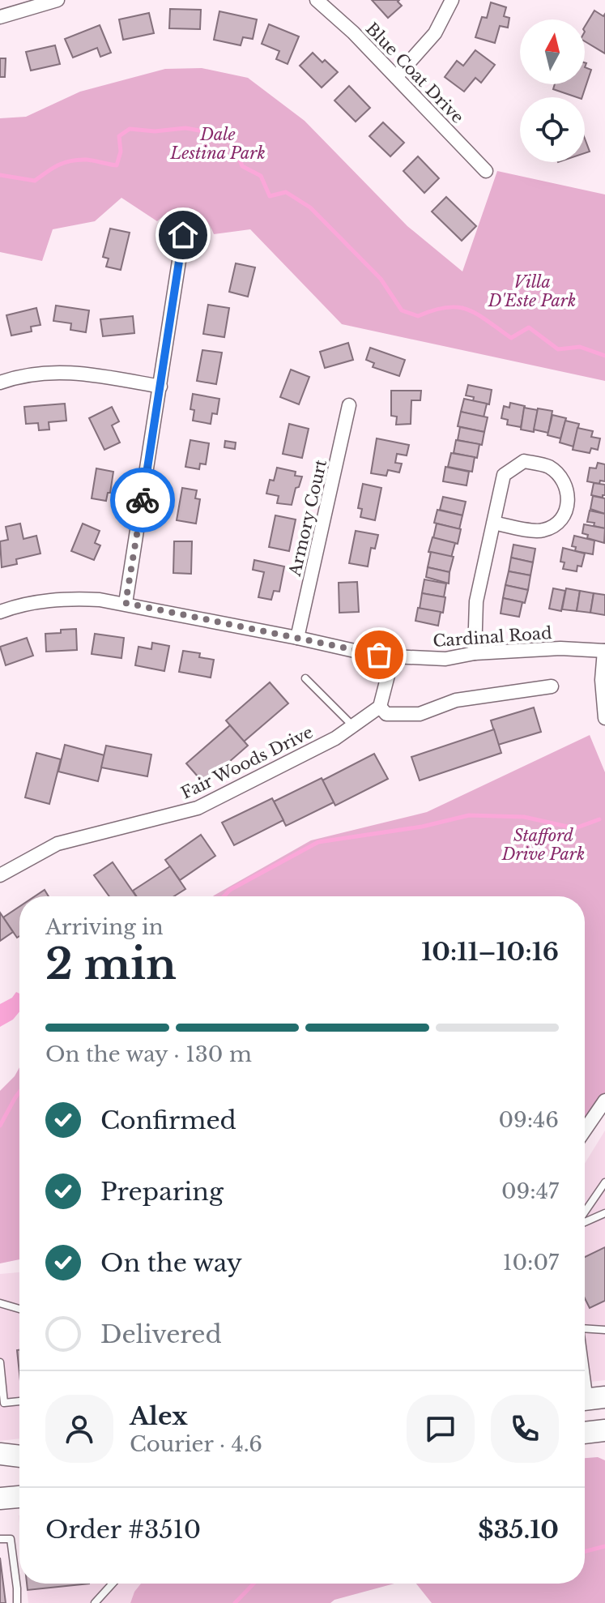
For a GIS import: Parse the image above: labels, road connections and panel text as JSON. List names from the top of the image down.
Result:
{
  "streets": {
    "street": [
      "Blue Coat Drive",
      "Armory Court",
      "Cardinal Road",
      "Fair Woods Drive"
    ]
  },
  "crossings": [
    ["Armory Court", "Cardinal Road"]
  ],
  "parks": ["Dale Lestina Park", "Villa D'Este Park", "Stafford Drive Park"],
  "north": "top",
  "page": {
    "heading": ["2 min", "Arriving in", "10:11–10:16"],
    "panel": [
      "Alex",
      "Courier · 4.6",
      "Order #3510",
      "$35.10"
    ],
    "bar": "On the way · 130 m",
    "list": [
      ["Confirmed", "09:46"],
      ["Preparing", "09:47"],
      ["On the way", "10:07"],
      "Delivered"
    ]
  }
}
